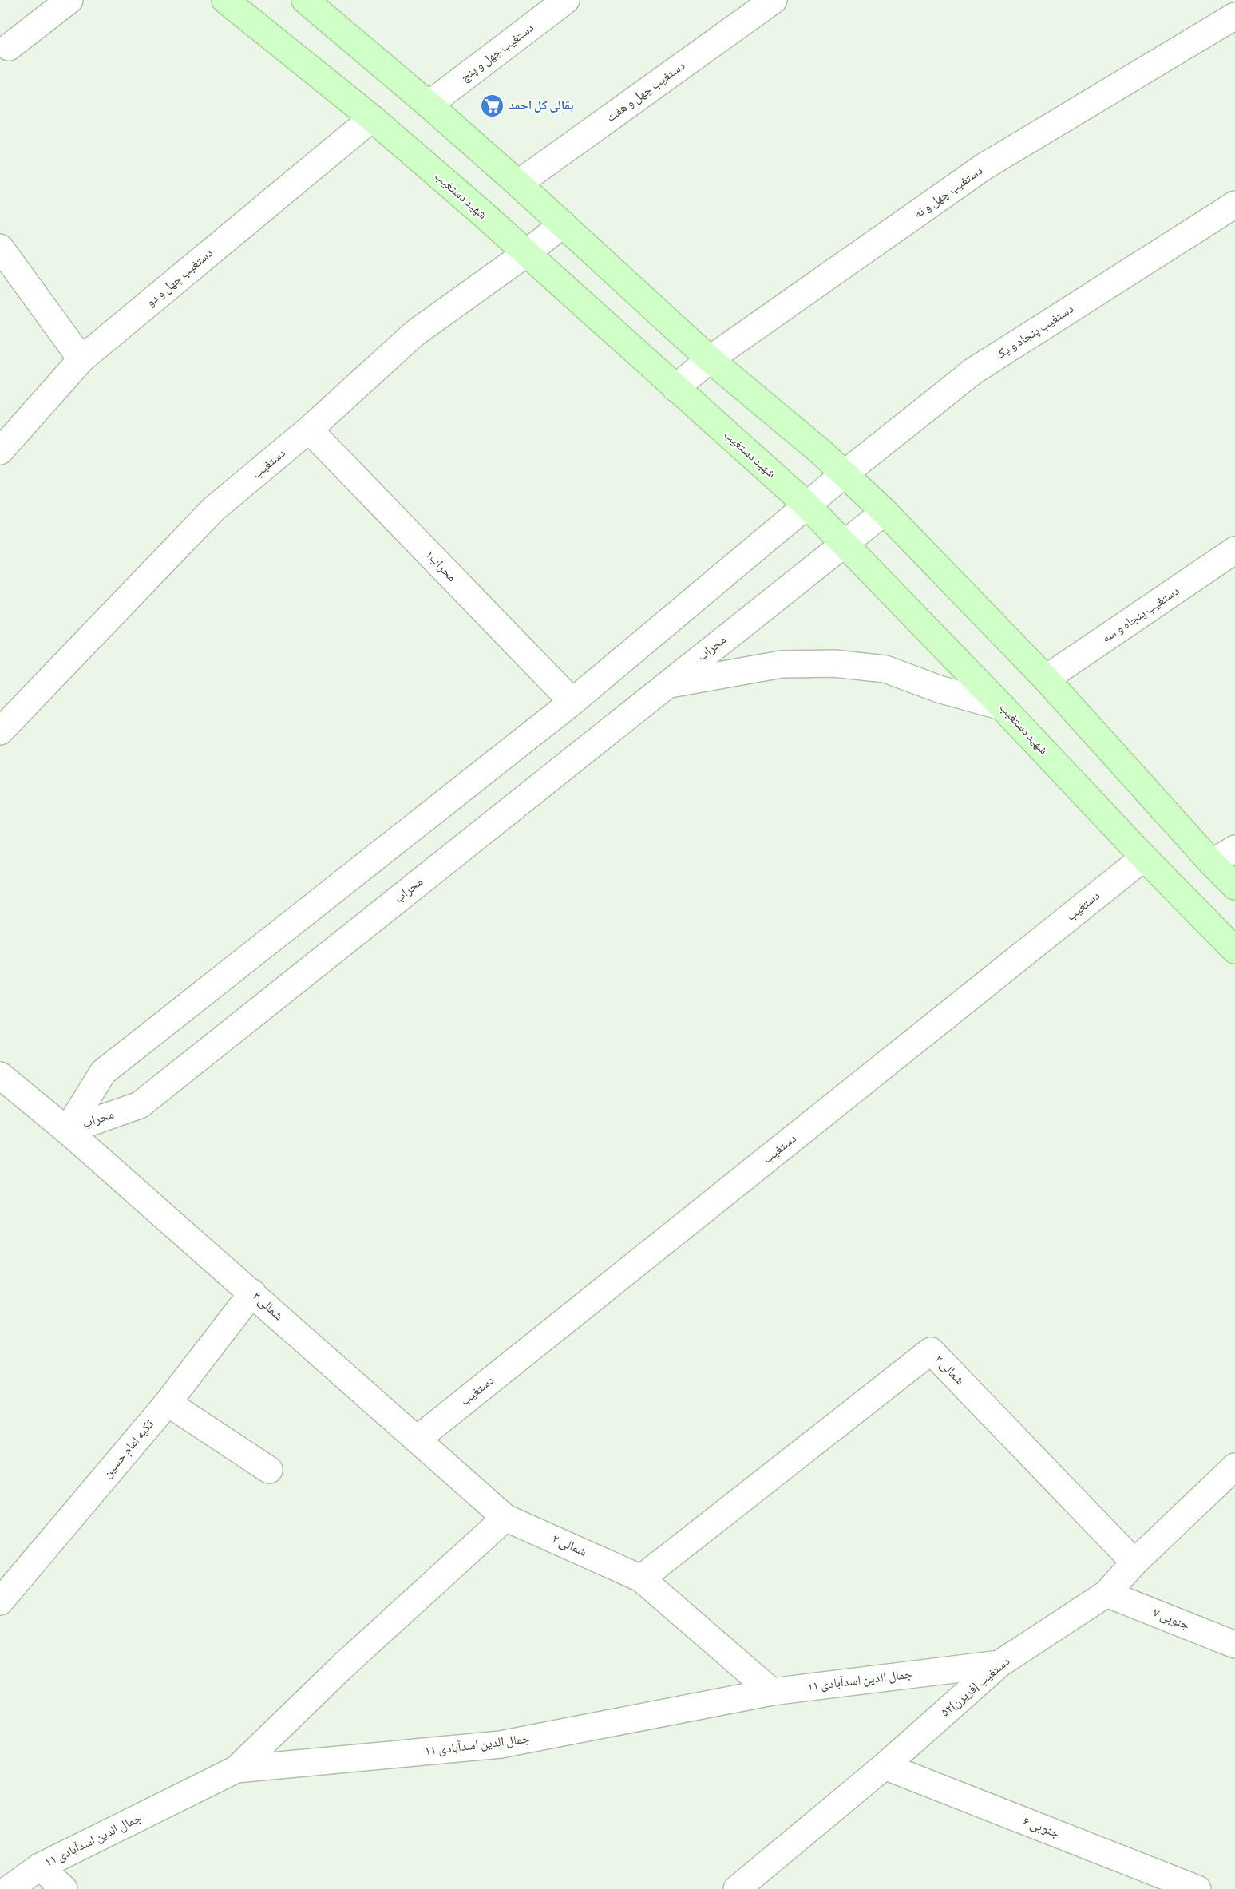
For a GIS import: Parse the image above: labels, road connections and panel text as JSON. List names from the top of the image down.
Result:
{
  "streets": {
    "street": [
      "دستغیب چهل و پنج",
      "دستغیب چهل و هفت",
      "دستغیب چهل و نه",
      "شهید دستغیب",
      "دستغیب چهل و دو",
      "دستغیب پنجاه و یک",
      "دستغیب",
      "محراب۱",
      "دستغیب پنجاه و سه",
      "محراب",
      "۲ شمالی",
      "تکیه امام حسین",
      "جنوبی ۷",
      "جمال الدین اسدآبادی ۱۱",
      "دستغیب (فریزن)۵۲",
      "جنوبی ۶"
    ]
  },
  "crossings": [
    ["دستغیب چهل و نه", "شهید دستغیب"],
    ["شهید دستغیب", "دستغیب چهل و دو"],
    ["شهید دستغیب", "دستغیب"],
    ["شهید دستغیب", "محراب"],
    ["دستغیب پنجاه و یک", "محراب"],
    ["دستغیب", "محراب۱"],
    ["دستغیب", "۲ شمالی"],
    ["محراب۱", "محراب"],
    ["محراب", "۲ شمالی"],
    ["۲ شمالی", "تکیه امام حسین"],
    ["۲ شمالی", "دستغیب (فریزن)۵۲"],
    ["جنوبی ۷", "دستغیب (فریزن)۵۲"],
    ["جمال الدین اسدآبادی ۱۱", "دستغیب (فریزن)۵۲"],
    ["دستغیب (فریزن)۵۲", "جنوبی ۶"]
  ],
  "places": {
    "supermarket": ["بقالی کل احمد"]
  }
}
